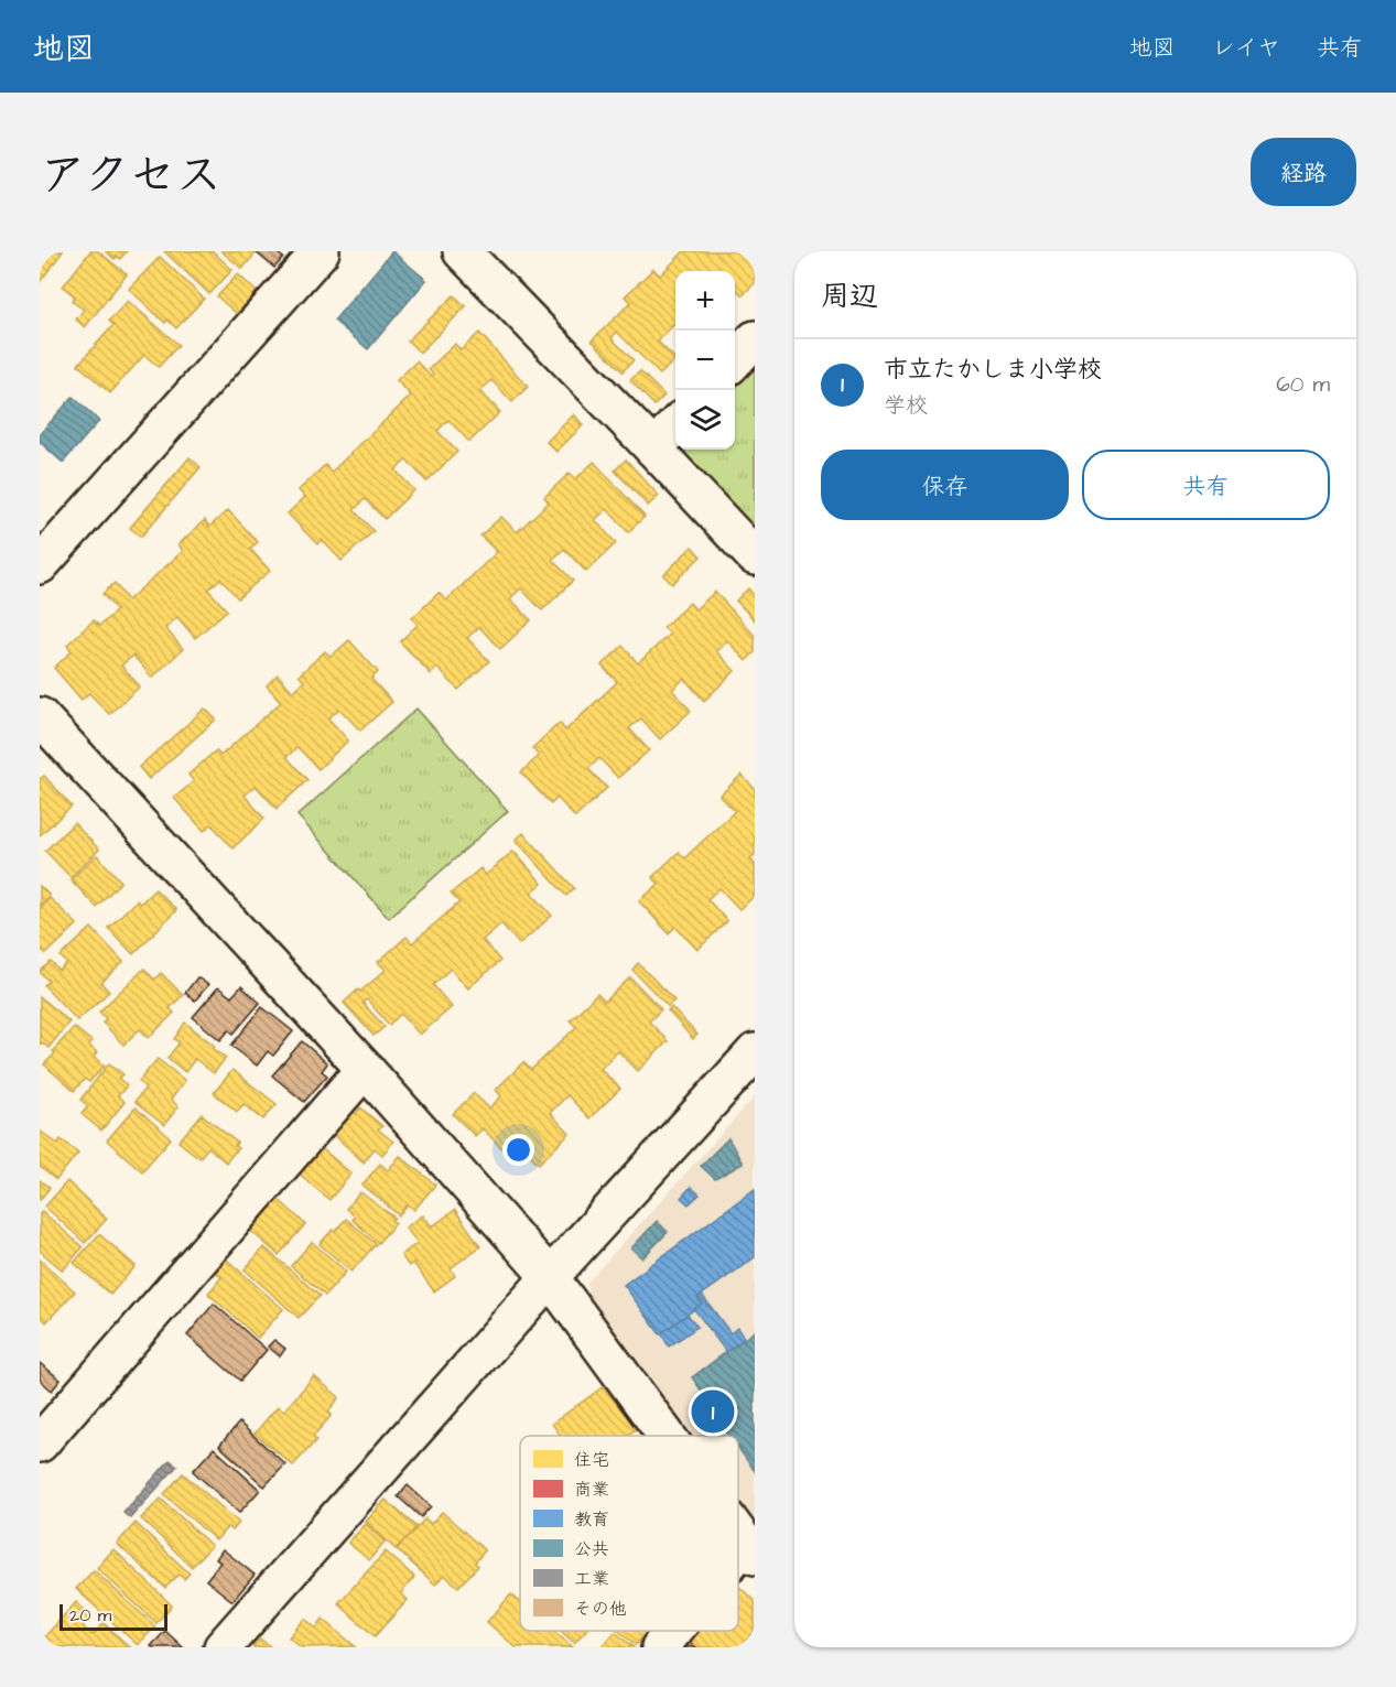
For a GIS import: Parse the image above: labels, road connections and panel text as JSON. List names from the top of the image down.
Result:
{
  "legend": [
    "住宅",
    "商業",
    "教育",
    "公共",
    "工業",
    "その他"
  ],
  "scale_bar": "20 m",
  "page": {
    "header": "地図",
    "nav": ["地図", "レイヤ", "共有"],
    "title": "アクセス",
    "buttons": [
      "経路",
      ["保存", "共有"]
    ],
    "heading": "周辺",
    "map_buttons": ["+", "−"],
    "list": [
      {
        "mark": "1",
        "name": "市立たかしま小学校",
        "note": "学校",
        "value": "60 m"
      }
    ],
    "pins": "1",
    "scale": "20 m"
  }
}
